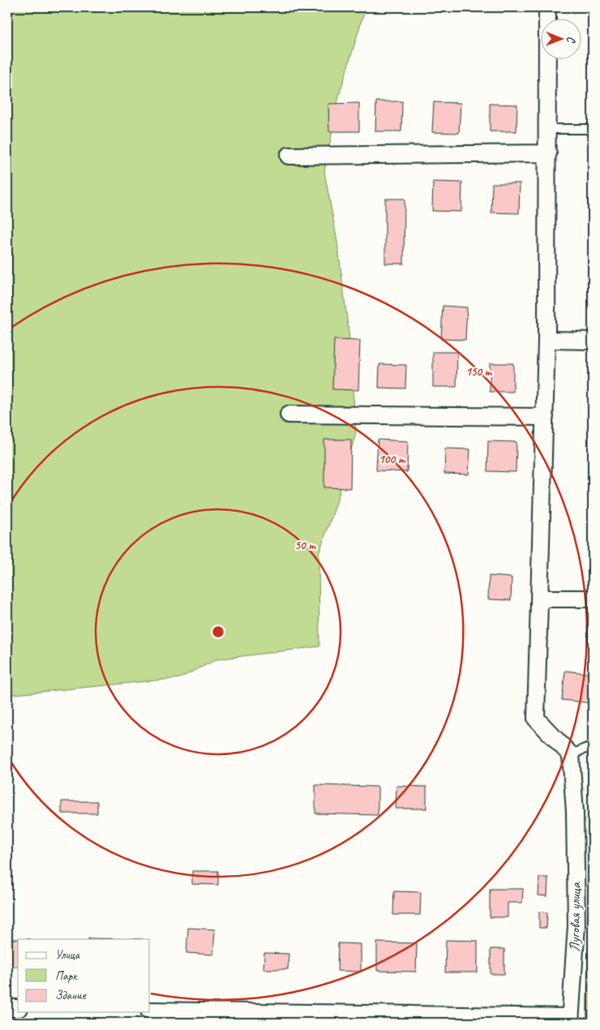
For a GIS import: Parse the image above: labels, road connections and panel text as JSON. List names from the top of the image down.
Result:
{
  "streets": {
    "street": ["Луговая улица"]
  },
  "legend": ["Улица", "Парк", "Здание"],
  "north": "right",
  "rings": ["150 m", "100 m", "50 m"]
}
